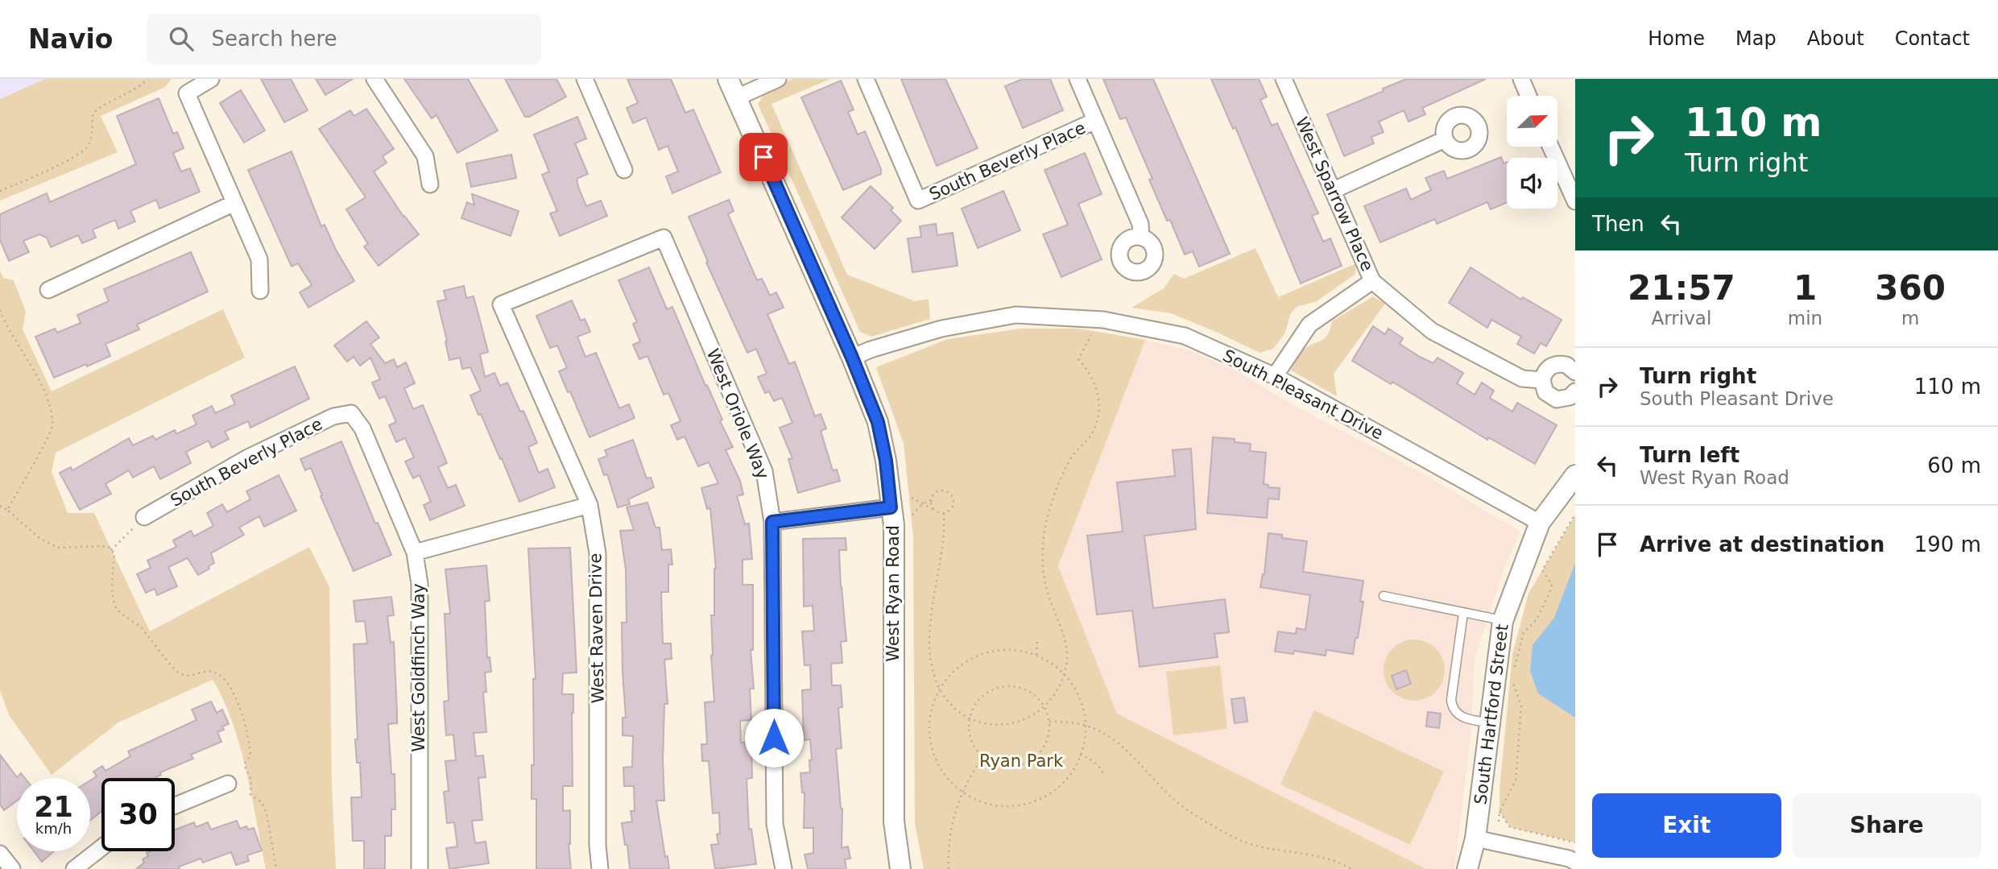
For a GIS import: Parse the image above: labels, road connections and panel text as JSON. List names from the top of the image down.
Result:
{
  "streets": {
    "street": [
      "South Beverly Place",
      "West Sparrow Place",
      "South Pleasant Drive",
      "West Oriole Way",
      "West Ryan Road",
      "West Raven Drive",
      "West Goldfinch Way",
      "South Hartford Street"
    ]
  },
  "crossings": [
    ["South Beverly Place", "West Goldfinch Way"],
    ["South Pleasant Drive", "West Ryan Road"],
    ["South Pleasant Drive", "South Hartford Street"],
    ["West Oriole Way", "West Raven Drive"]
  ],
  "parks": ["Ryan Park"],
  "north": "top right",
  "page": {
    "header": "Navio",
    "search": "Search here",
    "nav": [
      "Home",
      "Map",
      "About",
      "Contact"
    ],
    "turn": ["110 m", "Turn right"],
    "then": "Then",
    "eta": [
      "21:57",
      "Arrival",
      "1",
      "min",
      "360",
      "m"
    ],
    "list": [
      {
        "name": "Turn right",
        "note": "South Pleasant Drive",
        "value": "110 m"
      },
      {
        "name": "Turn left",
        "note": "West Ryan Road",
        "value": "60 m"
      },
      {
        "name": "Arrive at destination",
        "value": "190 m"
      }
    ],
    "speed": "21 km/h",
    "limit": "30",
    "buttons": ["Exit", "Share"]
  }
}
